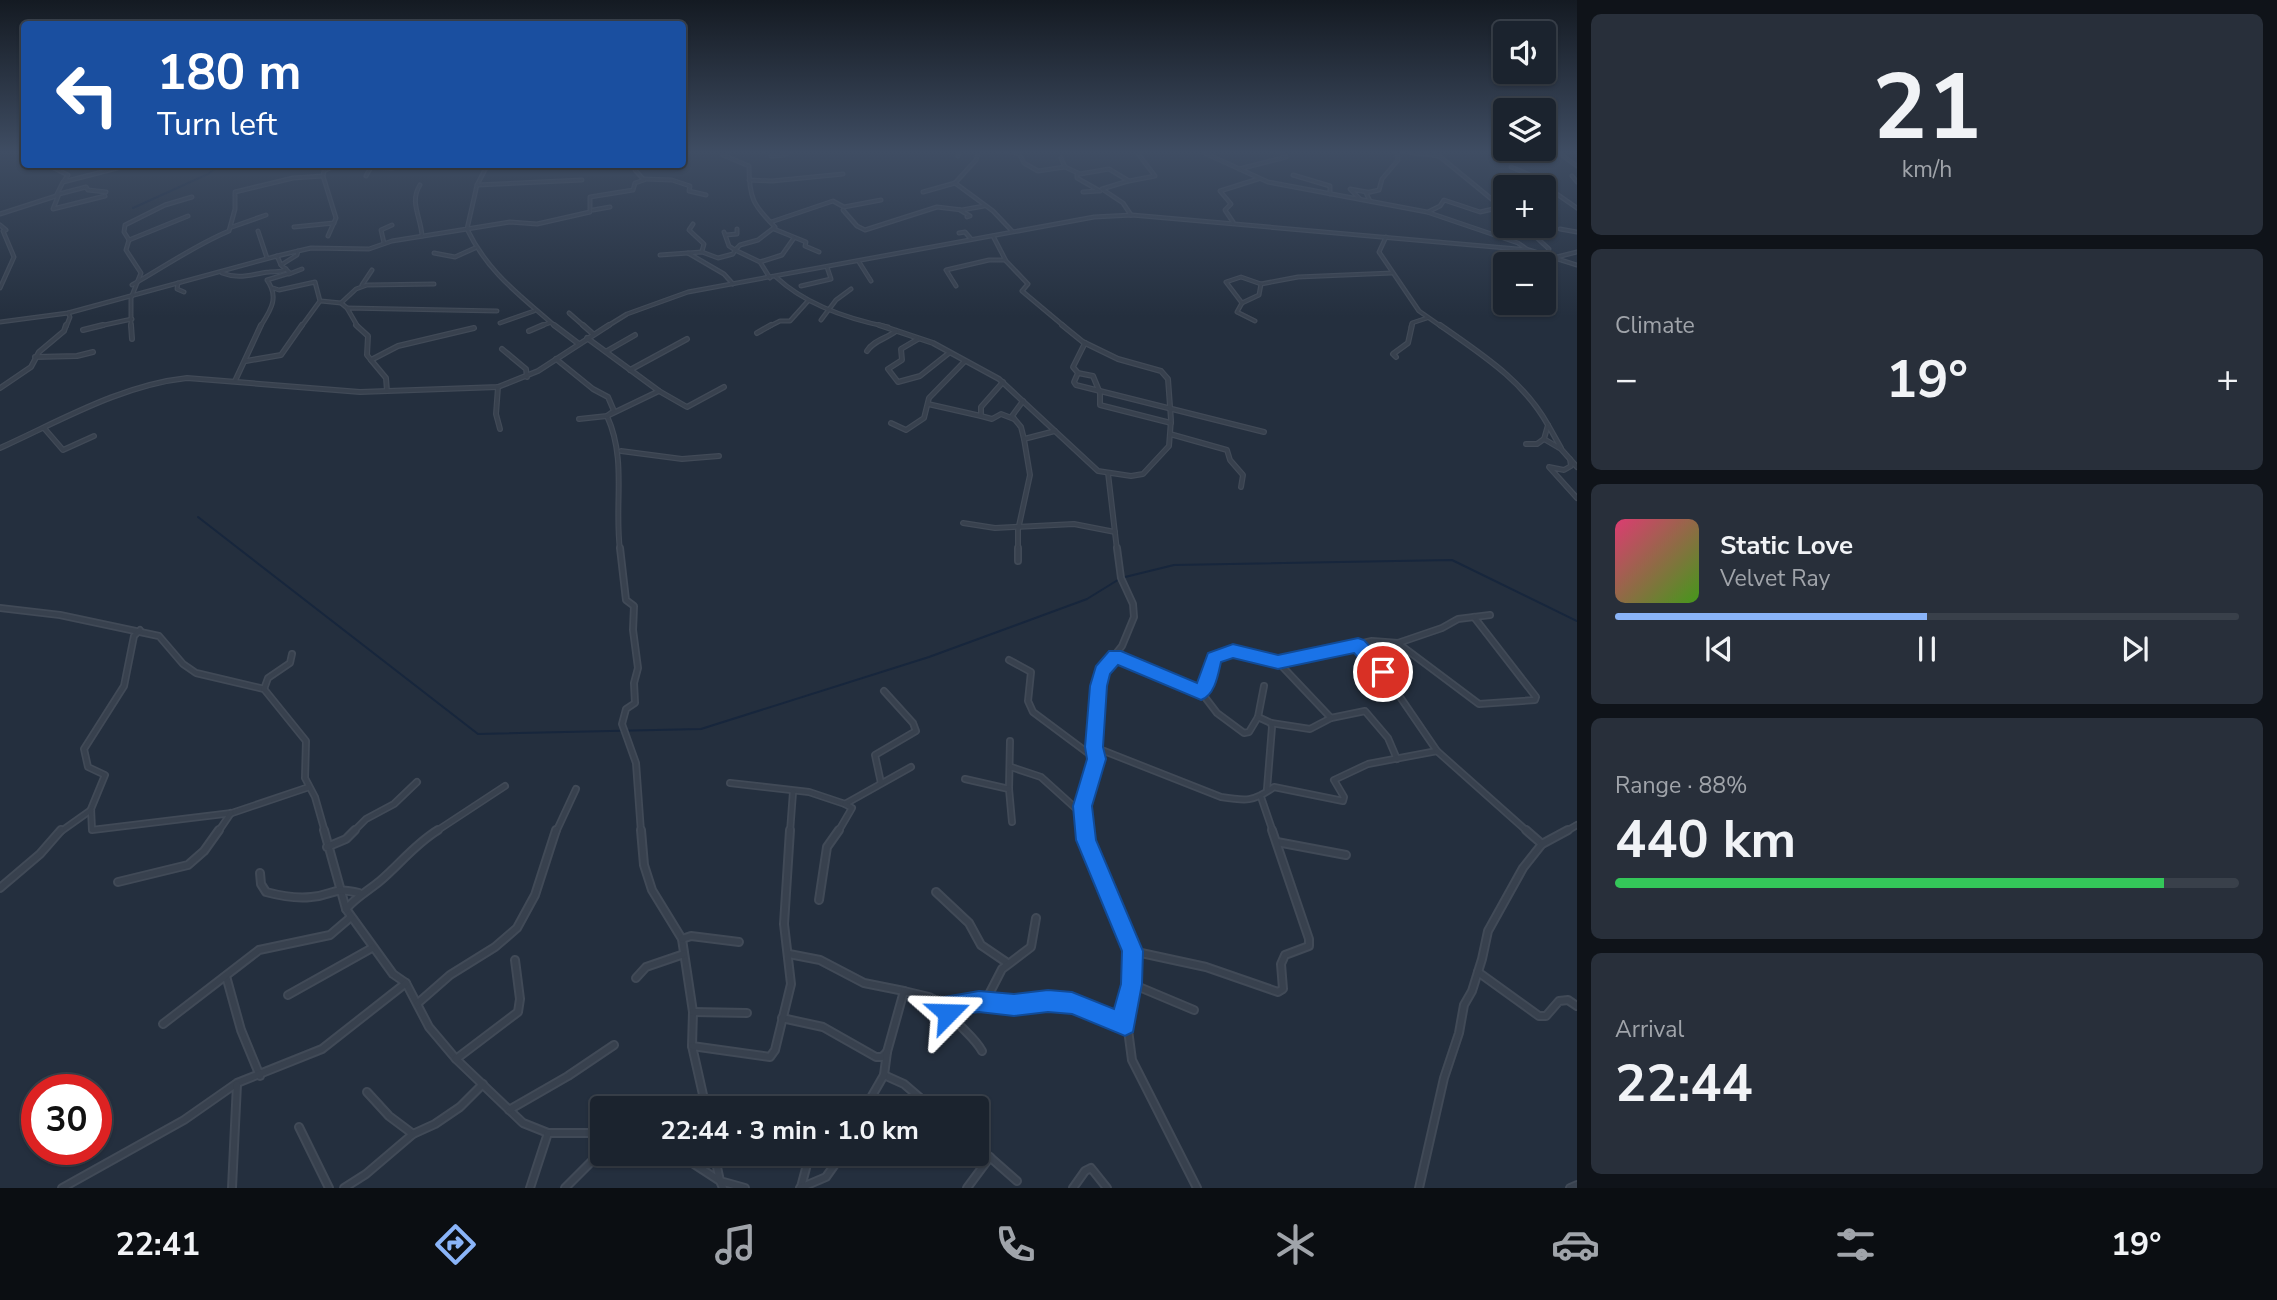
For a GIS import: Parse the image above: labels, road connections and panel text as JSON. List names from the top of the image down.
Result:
{
  "page": {
    "tile": [
      ["21", "km/h"],
      "Climate",
      ["Range · 88%", "440 km"],
      ["Arrival", "22:44"]
    ],
    "map_buttons": ["+", "−"],
    "turn": ["180 m", "Turn left"],
    "heat": ["−", "19°", "+"],
    "song": ["Static Love", "Velvet Ray"],
    "limit": "30",
    "trip": "22:44 · 3 min · 1.0 km",
    "tabs": ["22:41", "19°"]
  }
}
